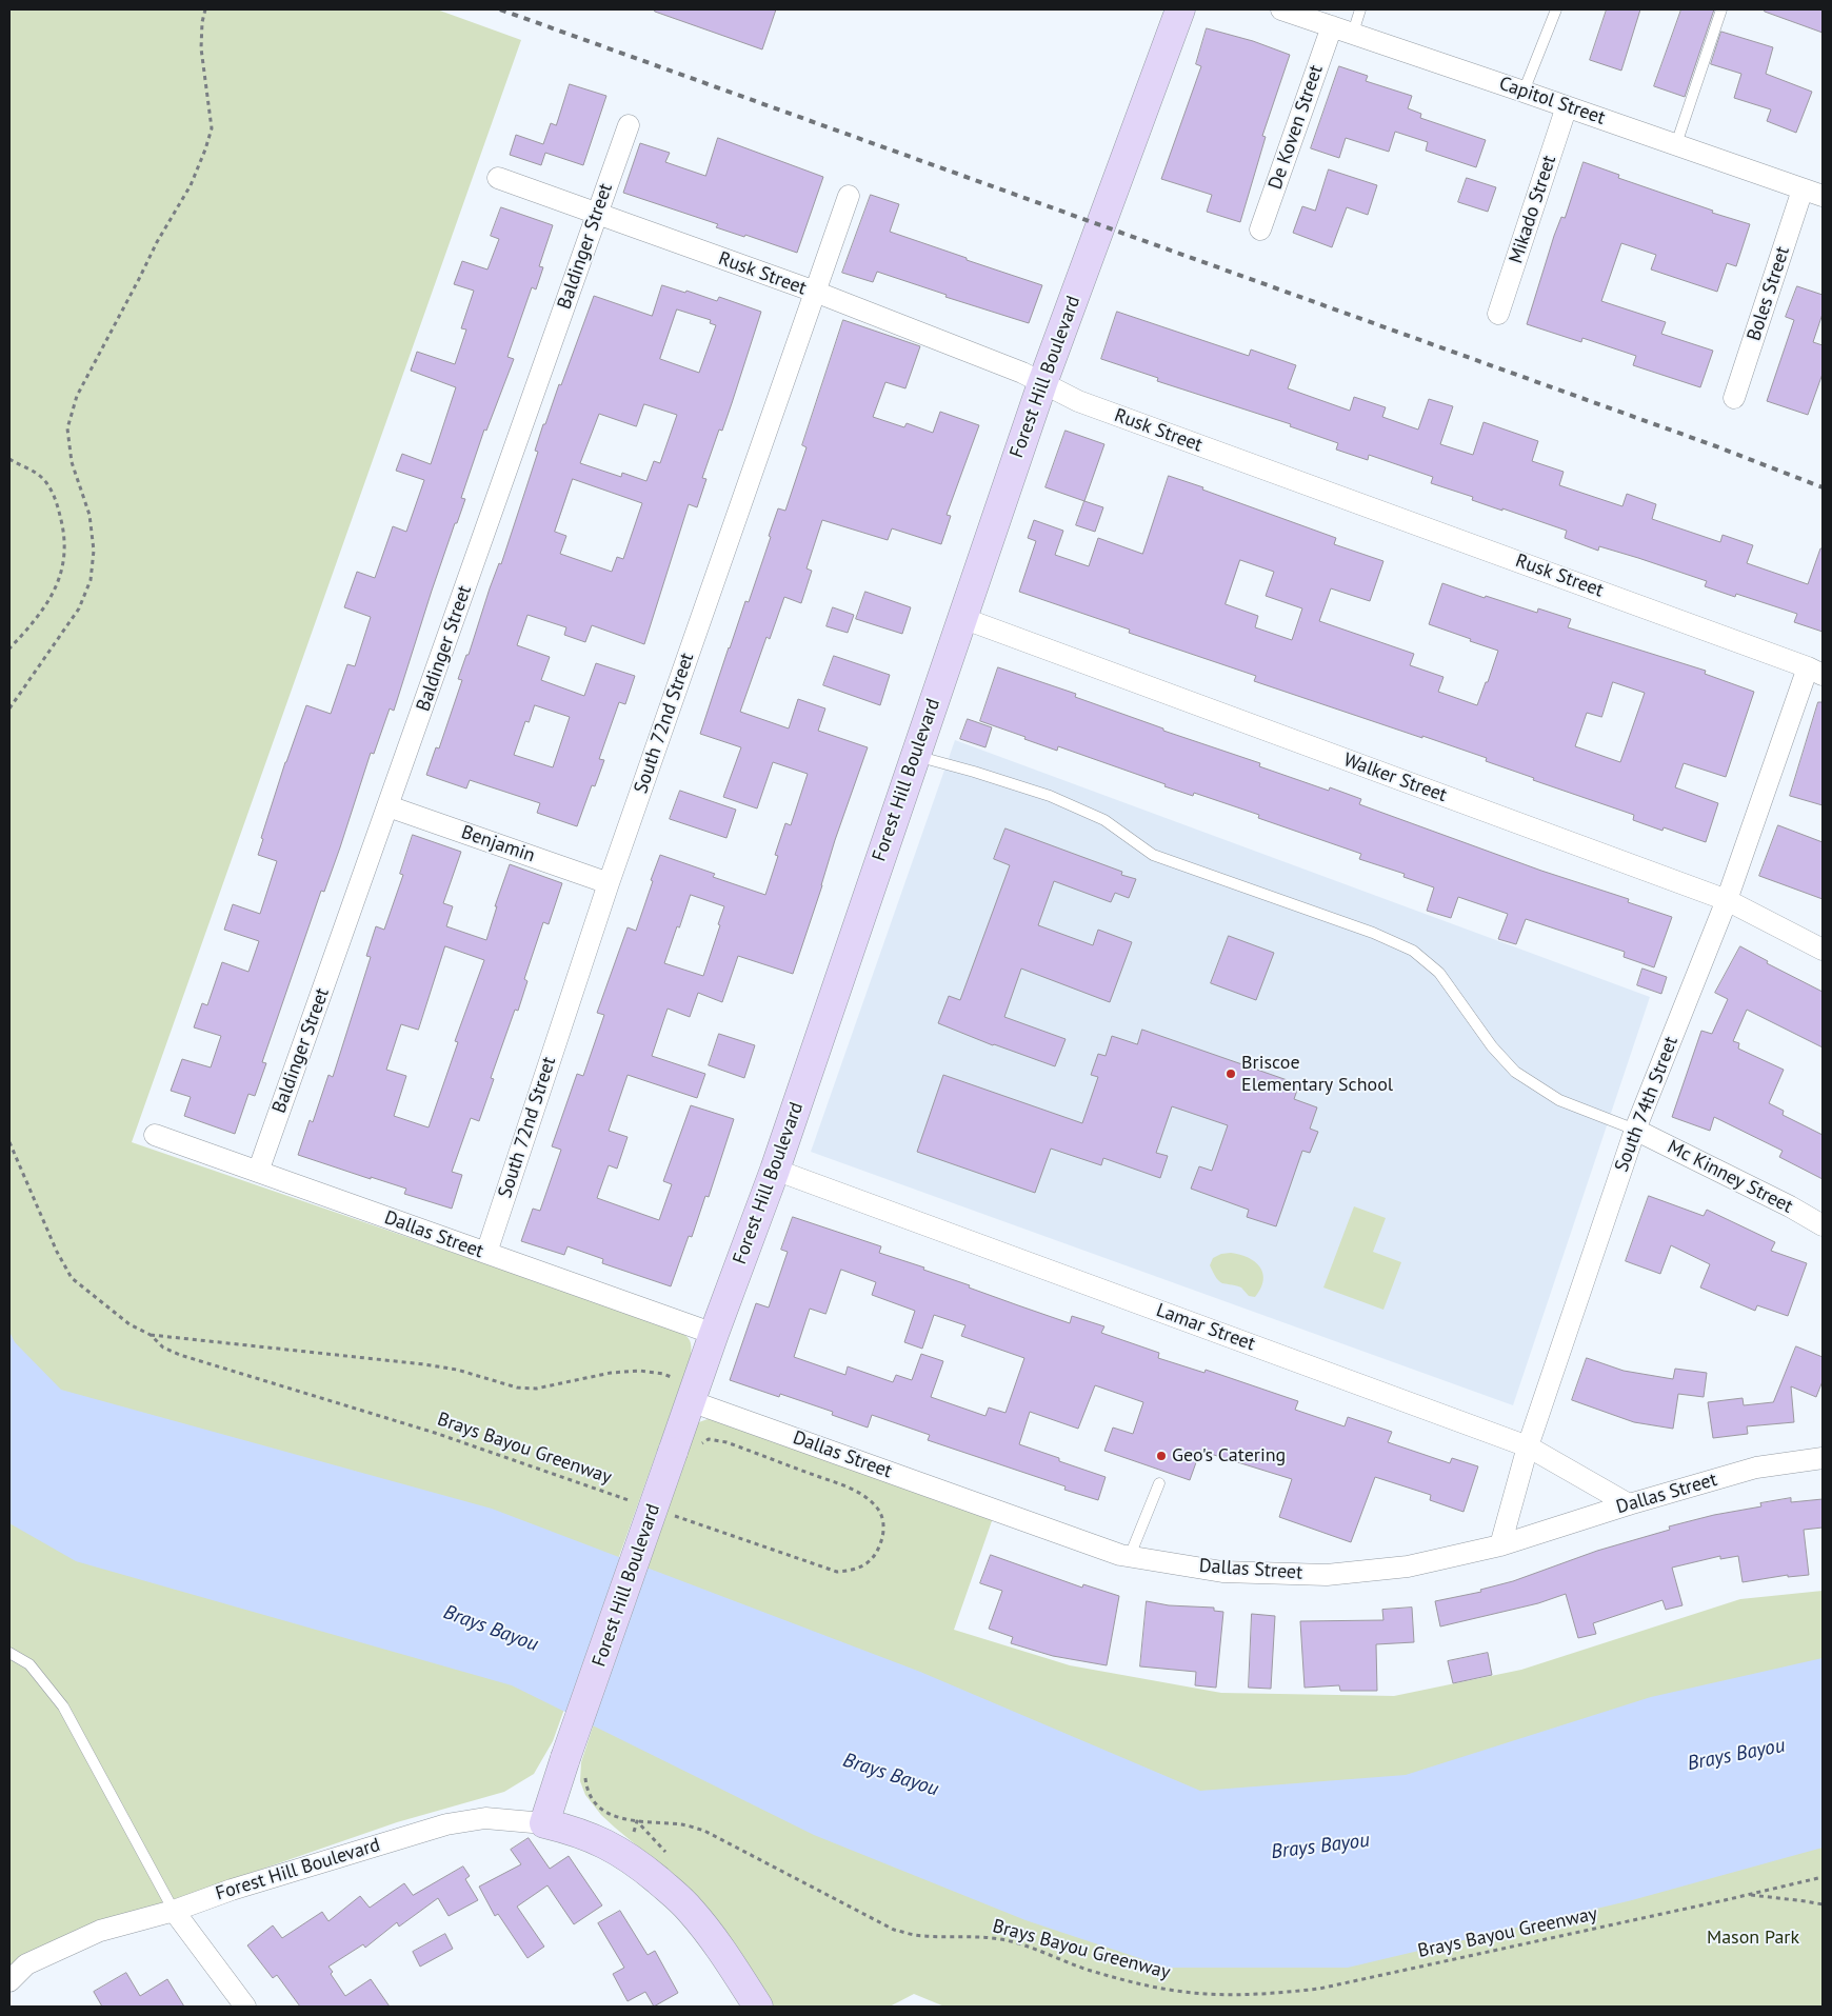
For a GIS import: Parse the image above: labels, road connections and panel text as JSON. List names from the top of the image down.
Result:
{
  "streets": {
    "street": [
      "Capitol Street",
      "De Koven Street",
      "Mikado Street",
      "Baldinger Street",
      "Rusk Street",
      "Boles Street",
      "Forest Hill Boulevard",
      "South 72nd Street",
      "Walker Street",
      "Benjamin",
      "South 74th Street",
      "Mc Kinney Street",
      "Dallas Street",
      "Lamar Street"
    ],
    "path": ["Brays Bayou Greenway"]
  },
  "crossings": [
    ["Capitol Street", "De Koven Street"],
    ["Capitol Street", "Mikado Street"],
    ["Capitol Street", "Boles Street"],
    ["Baldinger Street", "Rusk Street"],
    ["Baldinger Street", "Benjamin"],
    ["Baldinger Street", "Dallas Street"],
    ["Rusk Street", "Forest Hill Boulevard"],
    ["Rusk Street", "South 72nd Street"],
    ["Rusk Street", "South 74th Street"],
    ["Forest Hill Boulevard", "Walker Street"],
    ["Forest Hill Boulevard", "Dallas Street"],
    ["Forest Hill Boulevard", "Lamar Street"],
    ["Forest Hill Boulevard", "Brays Bayou Greenway"],
    ["South 72nd Street", "Benjamin"],
    ["South 72nd Street", "Dallas Street"],
    ["Walker Street", "South 74th Street"],
    ["South 74th Street", "Mc Kinney Street"],
    ["South 74th Street", "Dallas Street"],
    ["South 74th Street", "Lamar Street"],
    ["Dallas Street", "Lamar Street"]
  ],
  "water": ["Brays Bayou"],
  "parks": ["Mason Park"],
  "places": ["Briscoe Elementary School", "Geo's Catering"]
}
